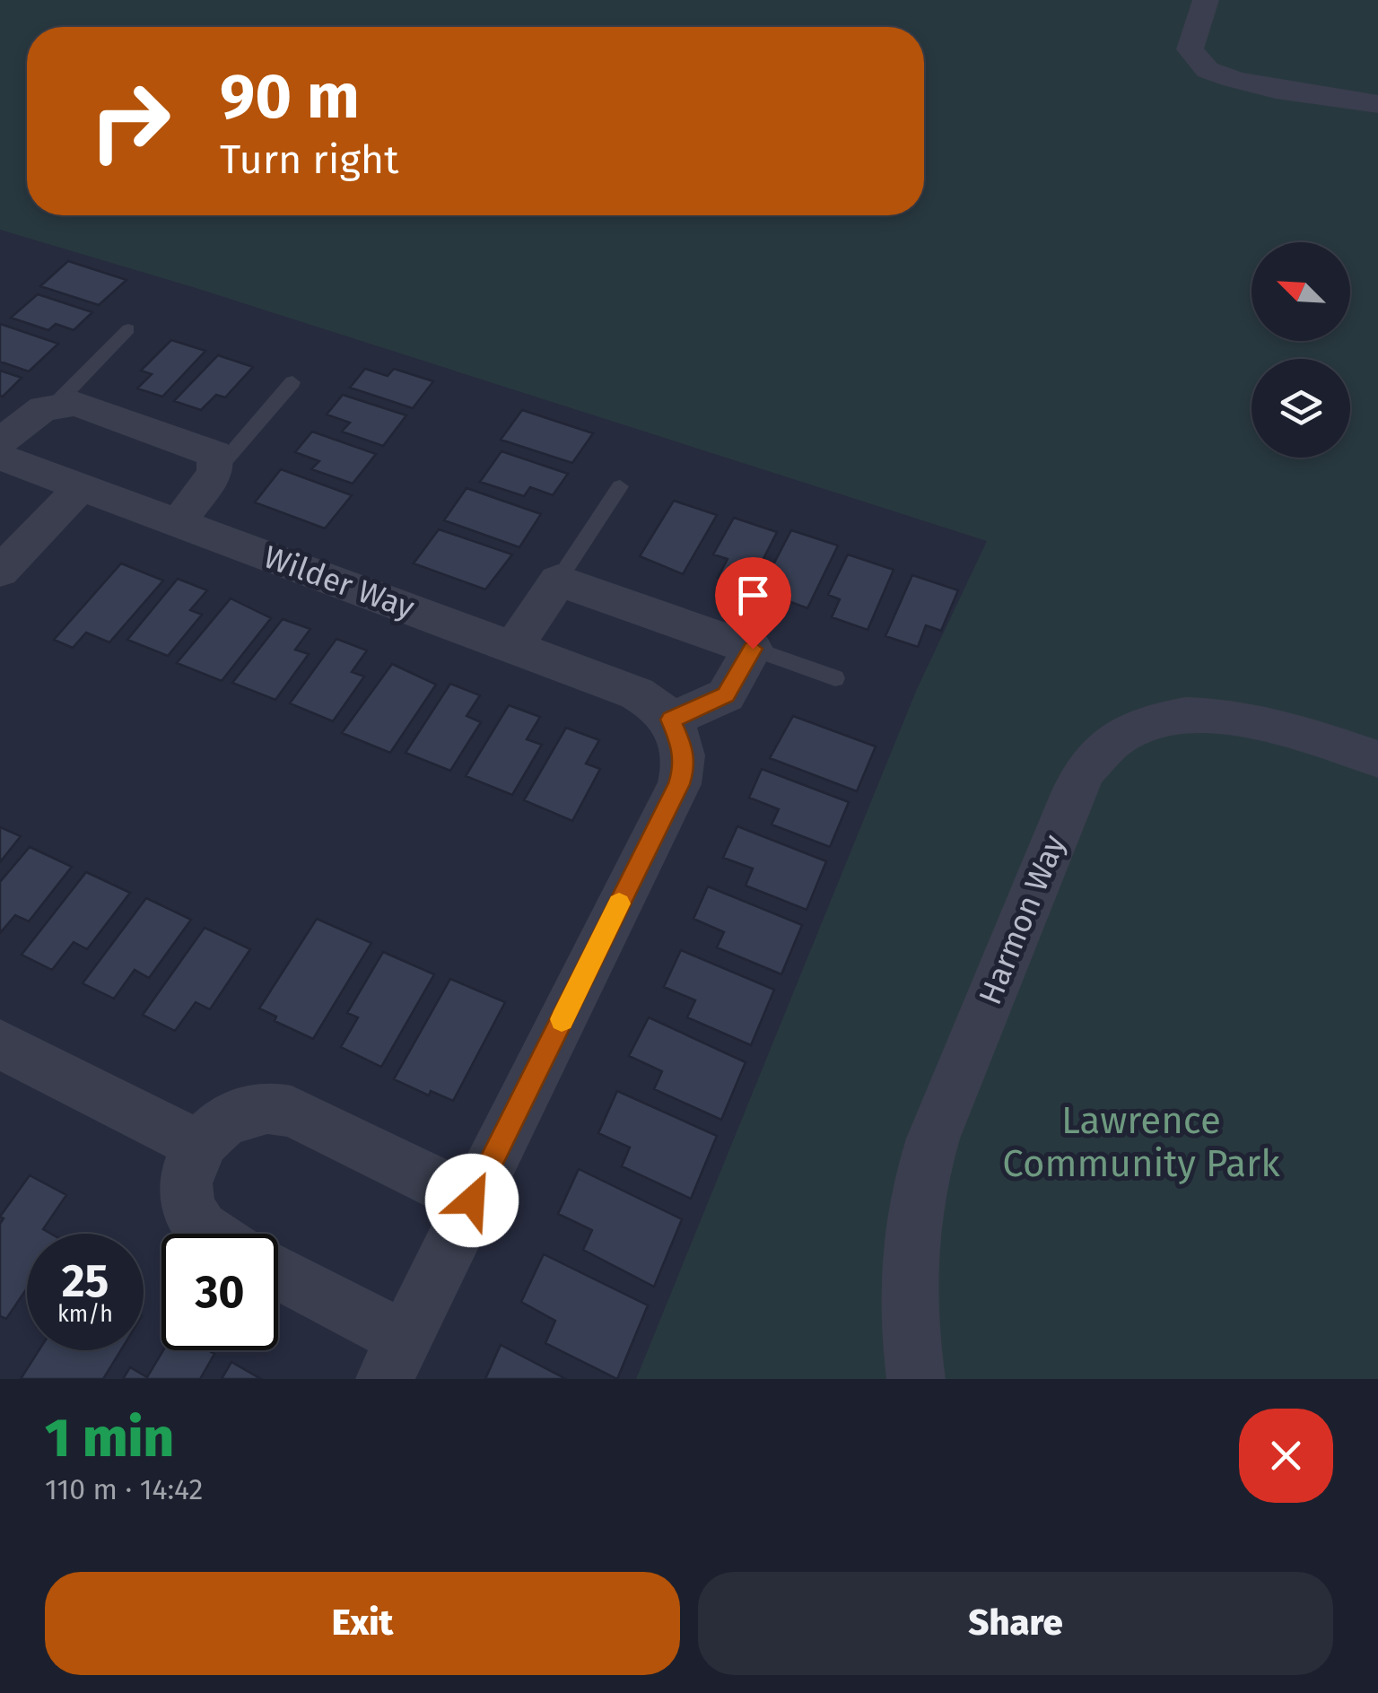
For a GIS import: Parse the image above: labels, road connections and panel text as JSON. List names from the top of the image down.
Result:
{
  "streets": {
    "street": ["Wilder Way", "Harmon Way"]
  },
  "parks": ["Lawrence Community Park"],
  "north": "top left",
  "page": {
    "turn": ["90 m", "Turn right"],
    "speed": "25 km/h",
    "limit": "30",
    "heading": ["1 min", "110 m · 14:42"],
    "buttons": ["Exit", "Share"]
  }
}
